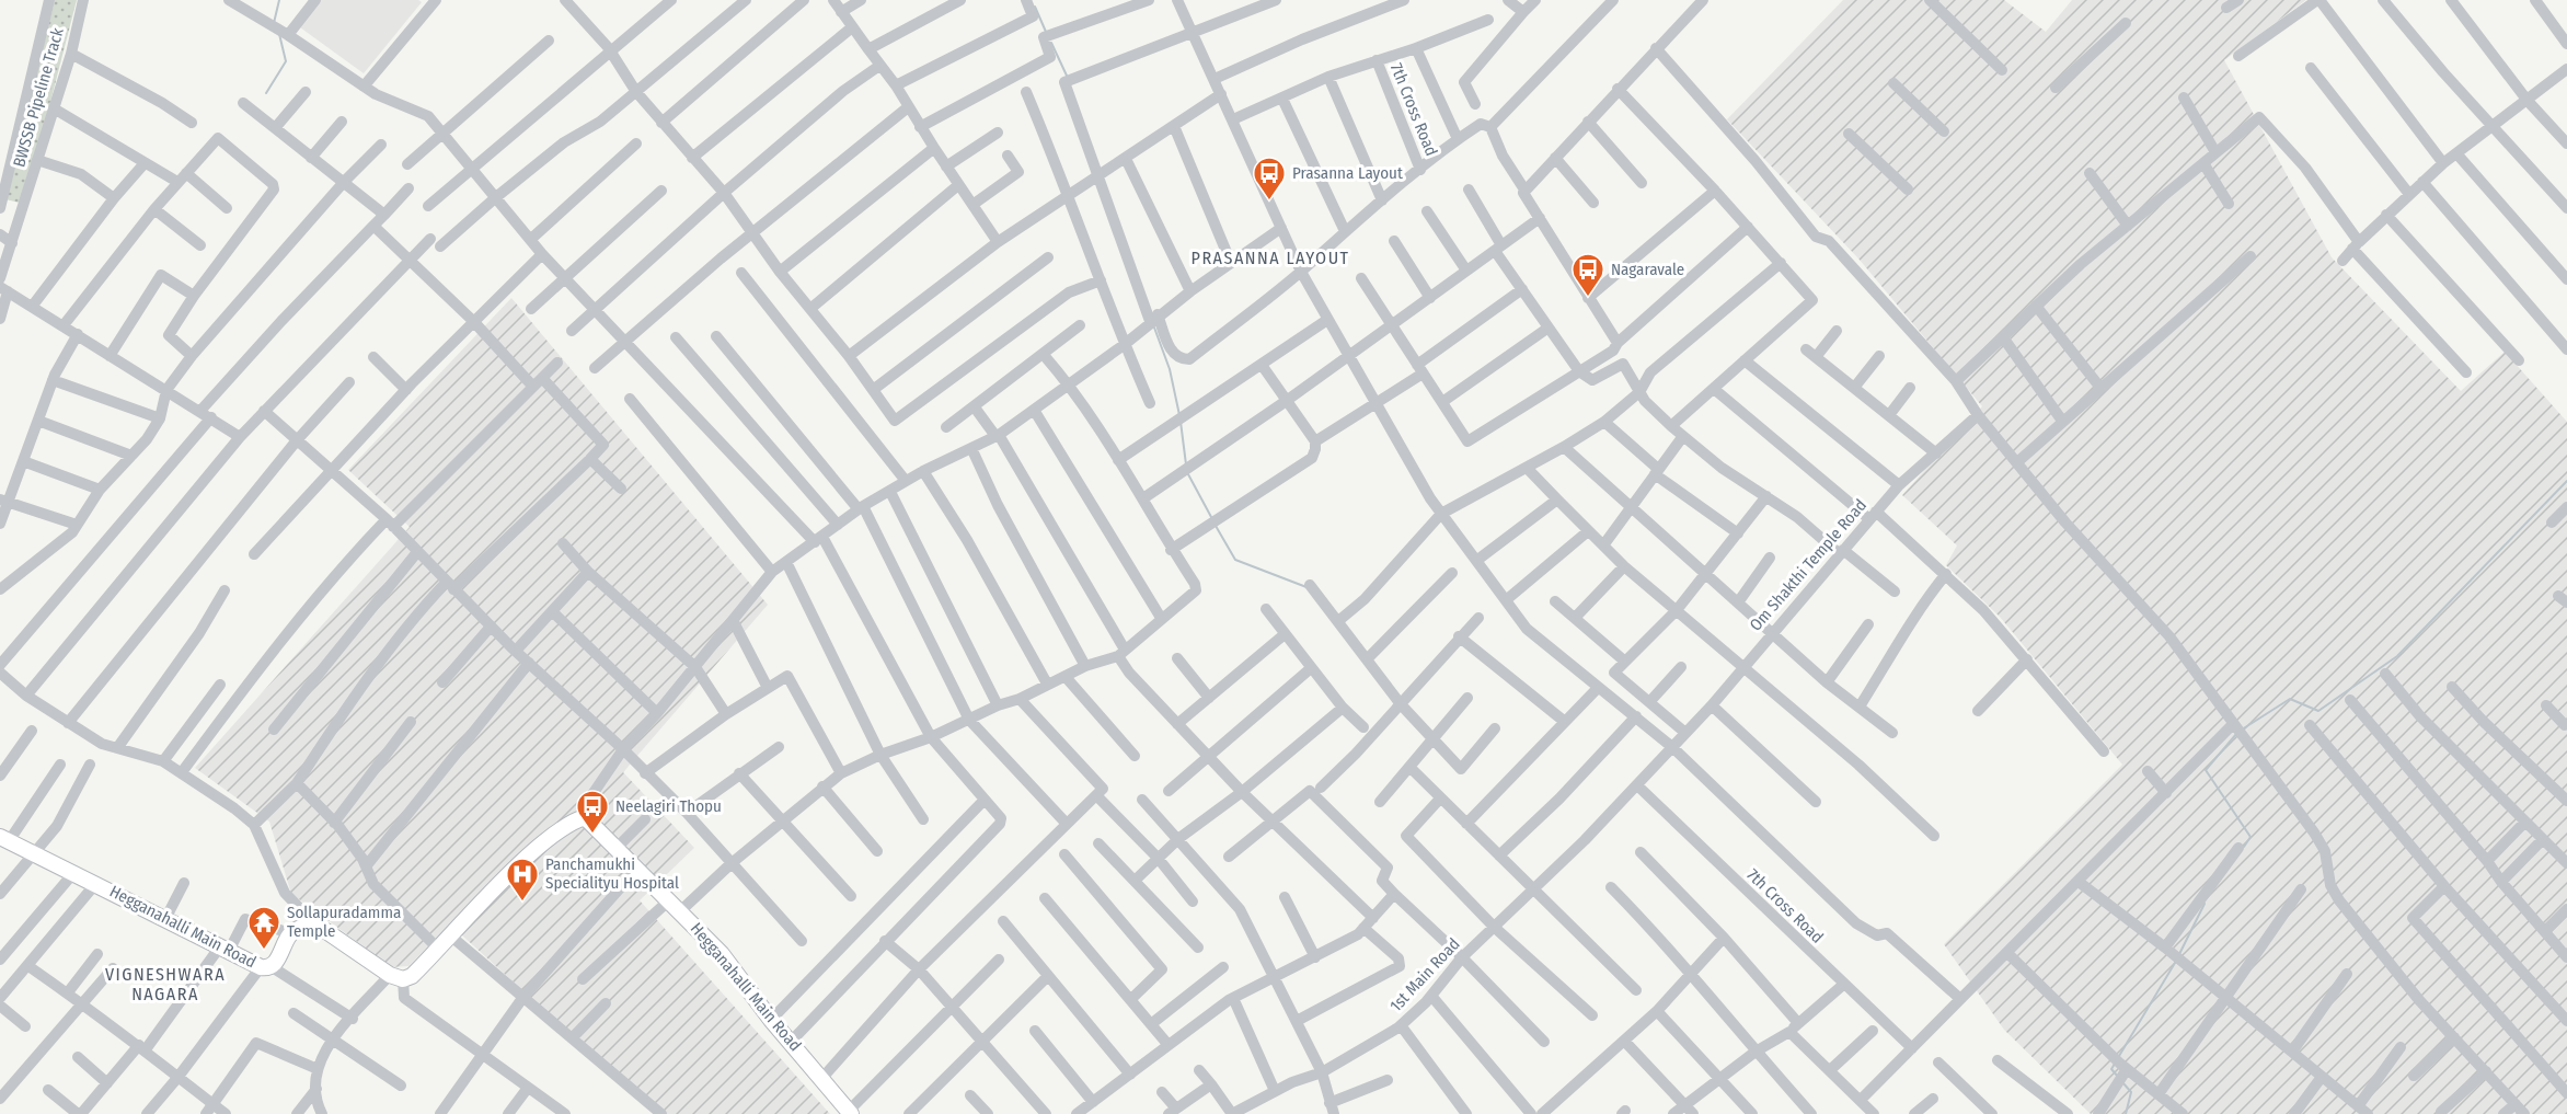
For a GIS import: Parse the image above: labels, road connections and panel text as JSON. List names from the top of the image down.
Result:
{
  "streets": {
    "main road": ["Hegganahalli Main Road"],
    "street": [
      "BWSSB Pipeline Track",
      "7th Cross Road",
      "Om Shakthi Temple Road",
      "1st Main Road"
    ]
  },
  "crossings": [
    ["7th Cross Road", "1st Main Road"],
    ["Om Shakthi Temple Road", "1st Main Road"]
  ],
  "districts": ["PRASANNA LAYOUT", "VIGNESHWARA NAGARA"],
  "places": {
    "bus stop": ["Prasanna Layout", "Nagaravale", "Neelagiri Thopu"],
    "hospital": ["Panchamukhi Specialityu Hospital"],
    "temple": ["Sollapuradamma Temple"]
  }
}
